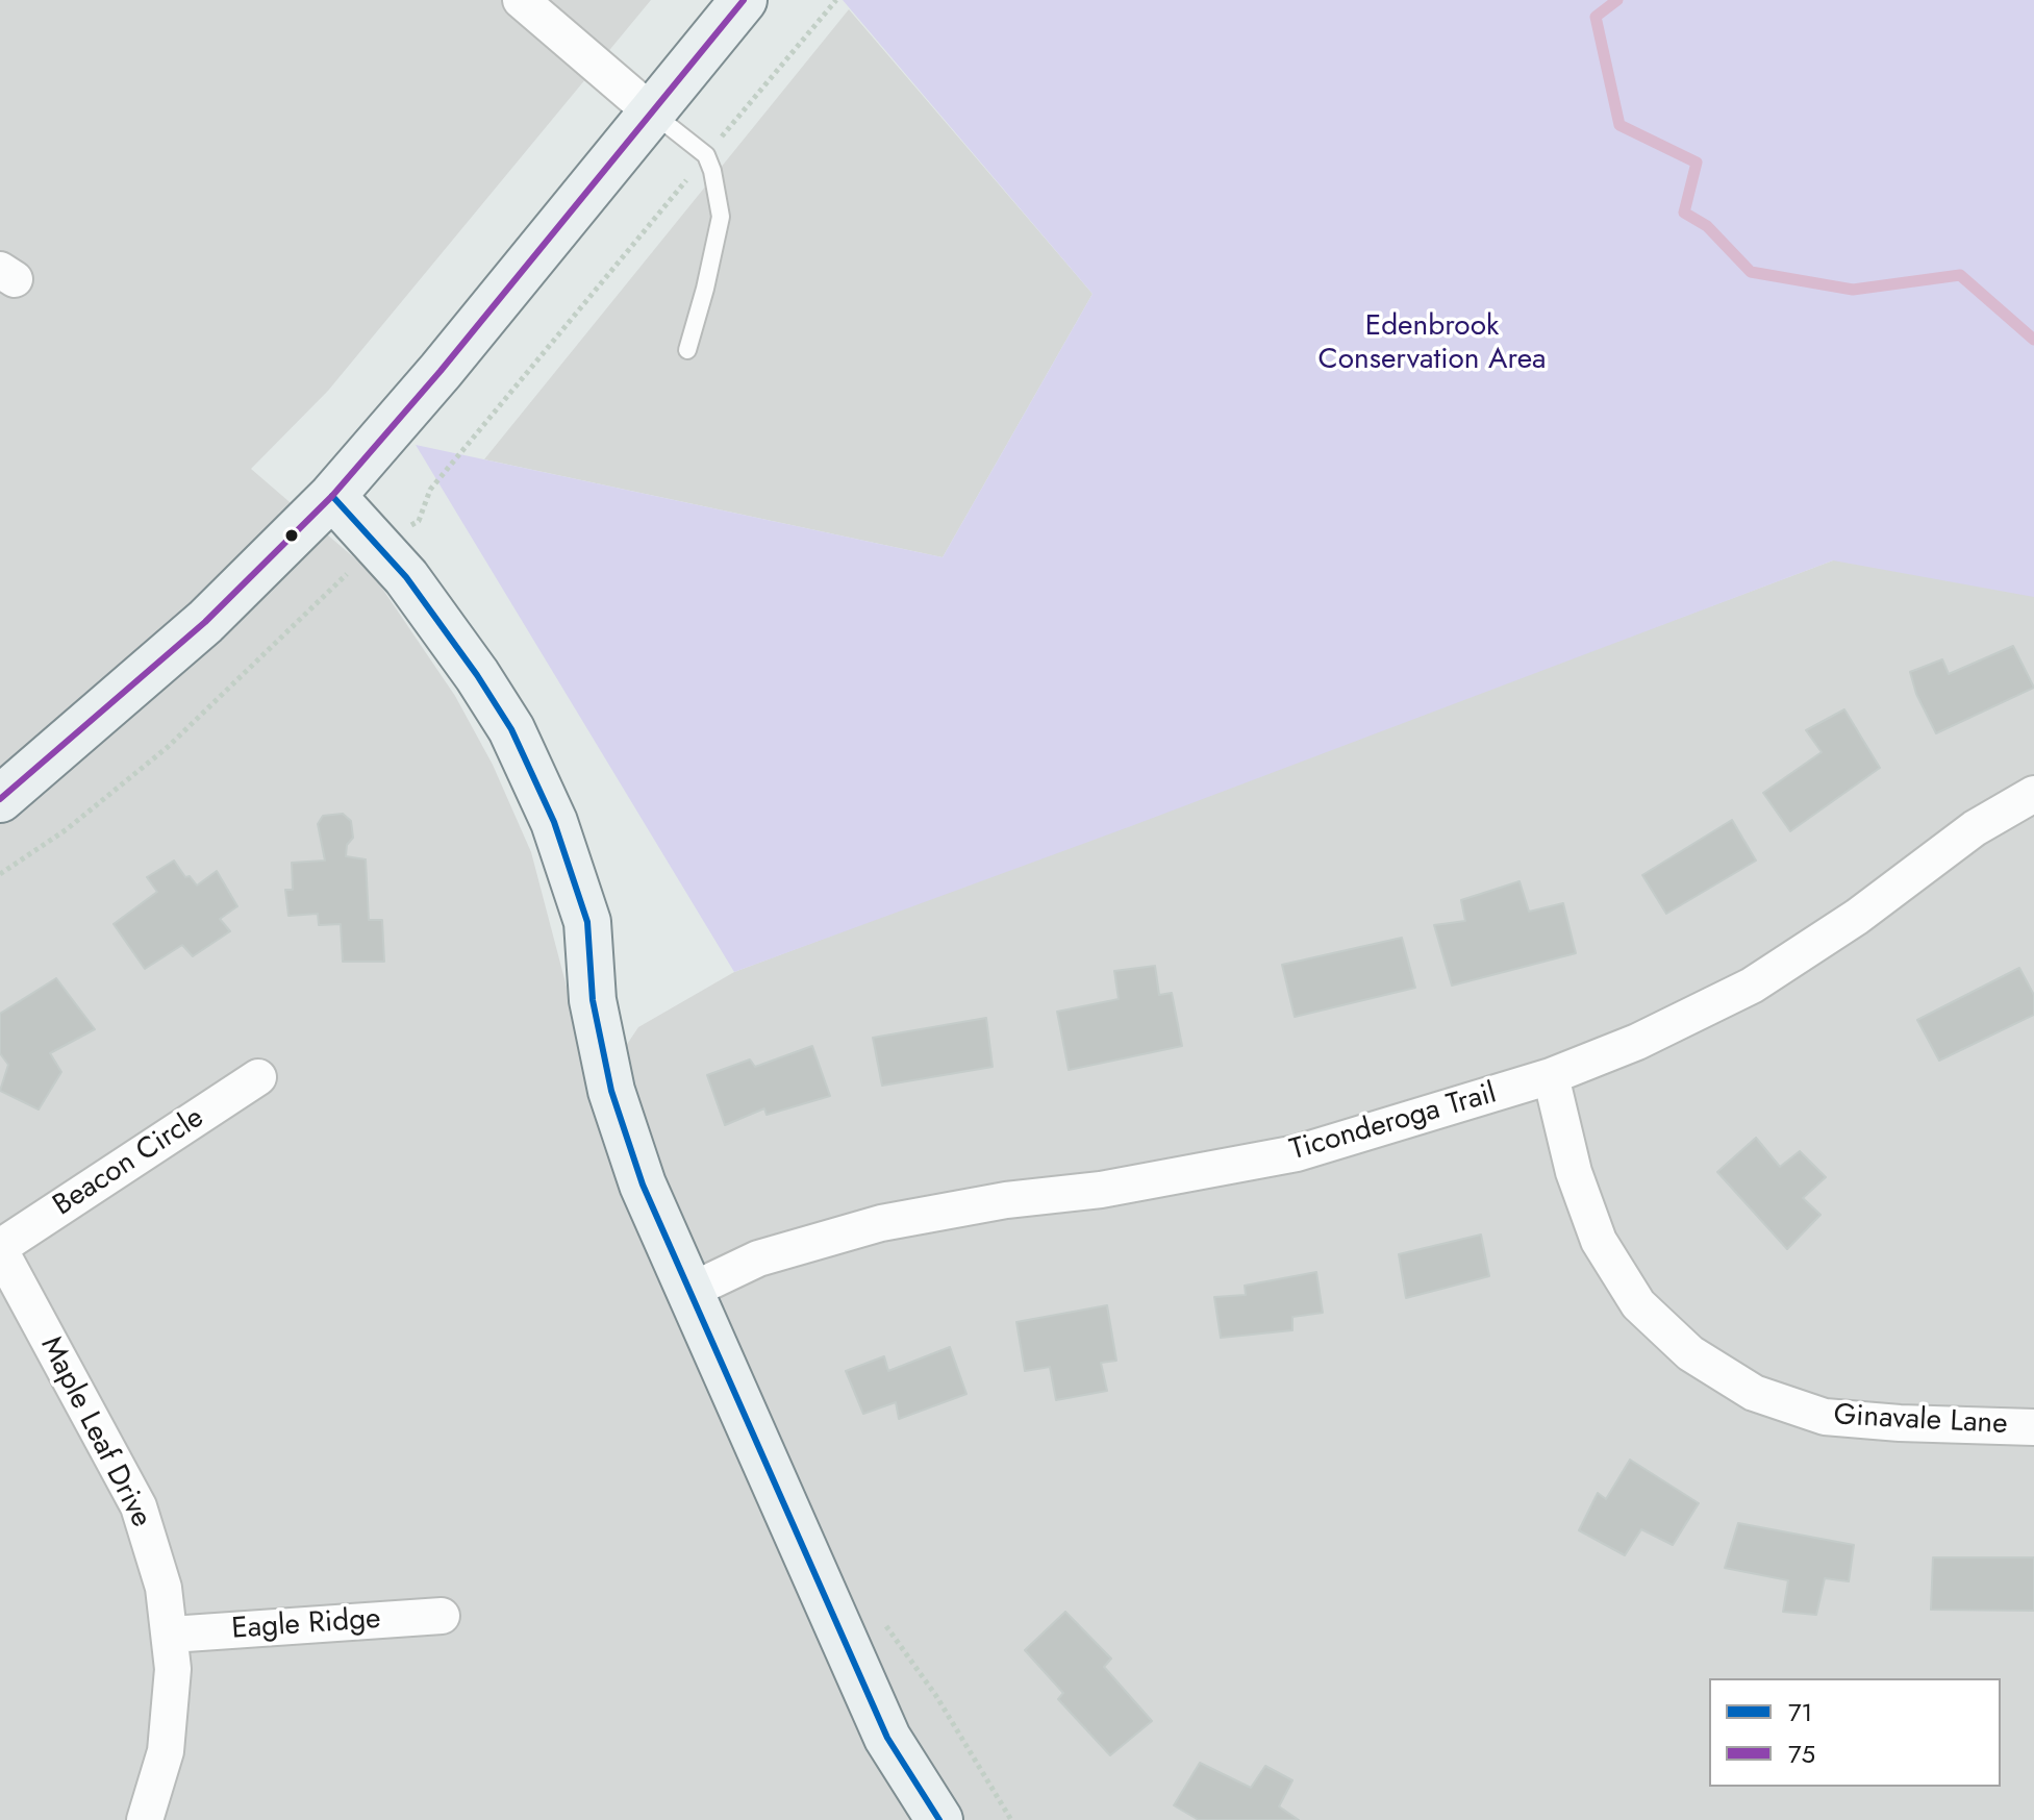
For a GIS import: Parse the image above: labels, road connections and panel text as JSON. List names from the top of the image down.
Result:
{
  "streets": {
    "street": [
      "Ticonderoga Trail",
      "Beacon Circle",
      "Ginavale Lane",
      "Maple Leaf Drive",
      "Eagle Ridge"
    ]
  },
  "crossings": [
    ["Ticonderoga Trail", "Ginavale Lane"],
    ["Beacon Circle", "Maple Leaf Drive"],
    ["Maple Leaf Drive", "Eagle Ridge"]
  ],
  "parks": ["Edenbrook Conservation Area"],
  "lines": ["transit line 75", "transit line 71"],
  "legend": ["71", "75"]
}
